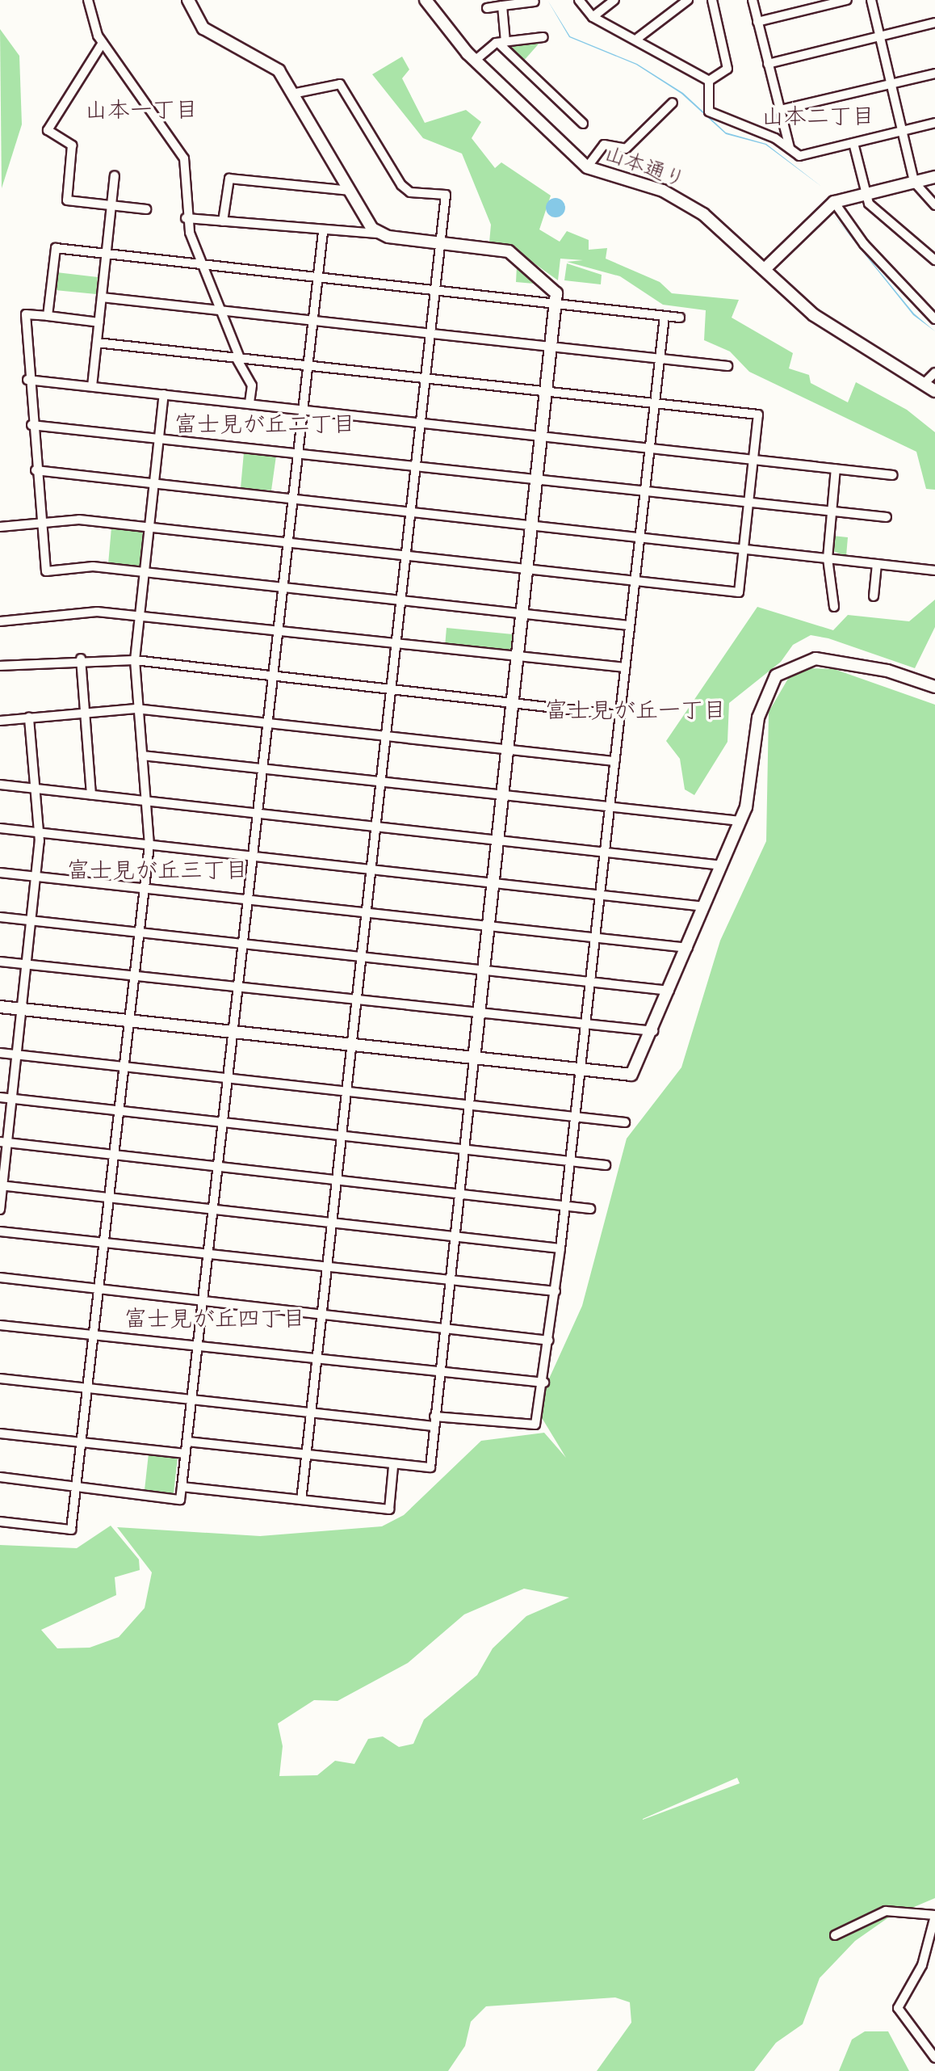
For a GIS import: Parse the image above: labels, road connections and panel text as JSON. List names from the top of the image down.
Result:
{
  "streets": {
    "street": ["山本通り"]
  },
  "districts": [
    "山本一丁目",
    "山本二丁目",
    "富士見が丘二丁目",
    "富士見が丘一丁目",
    "富士見が丘三丁目",
    "富士見が丘四丁目"
  ]
}
